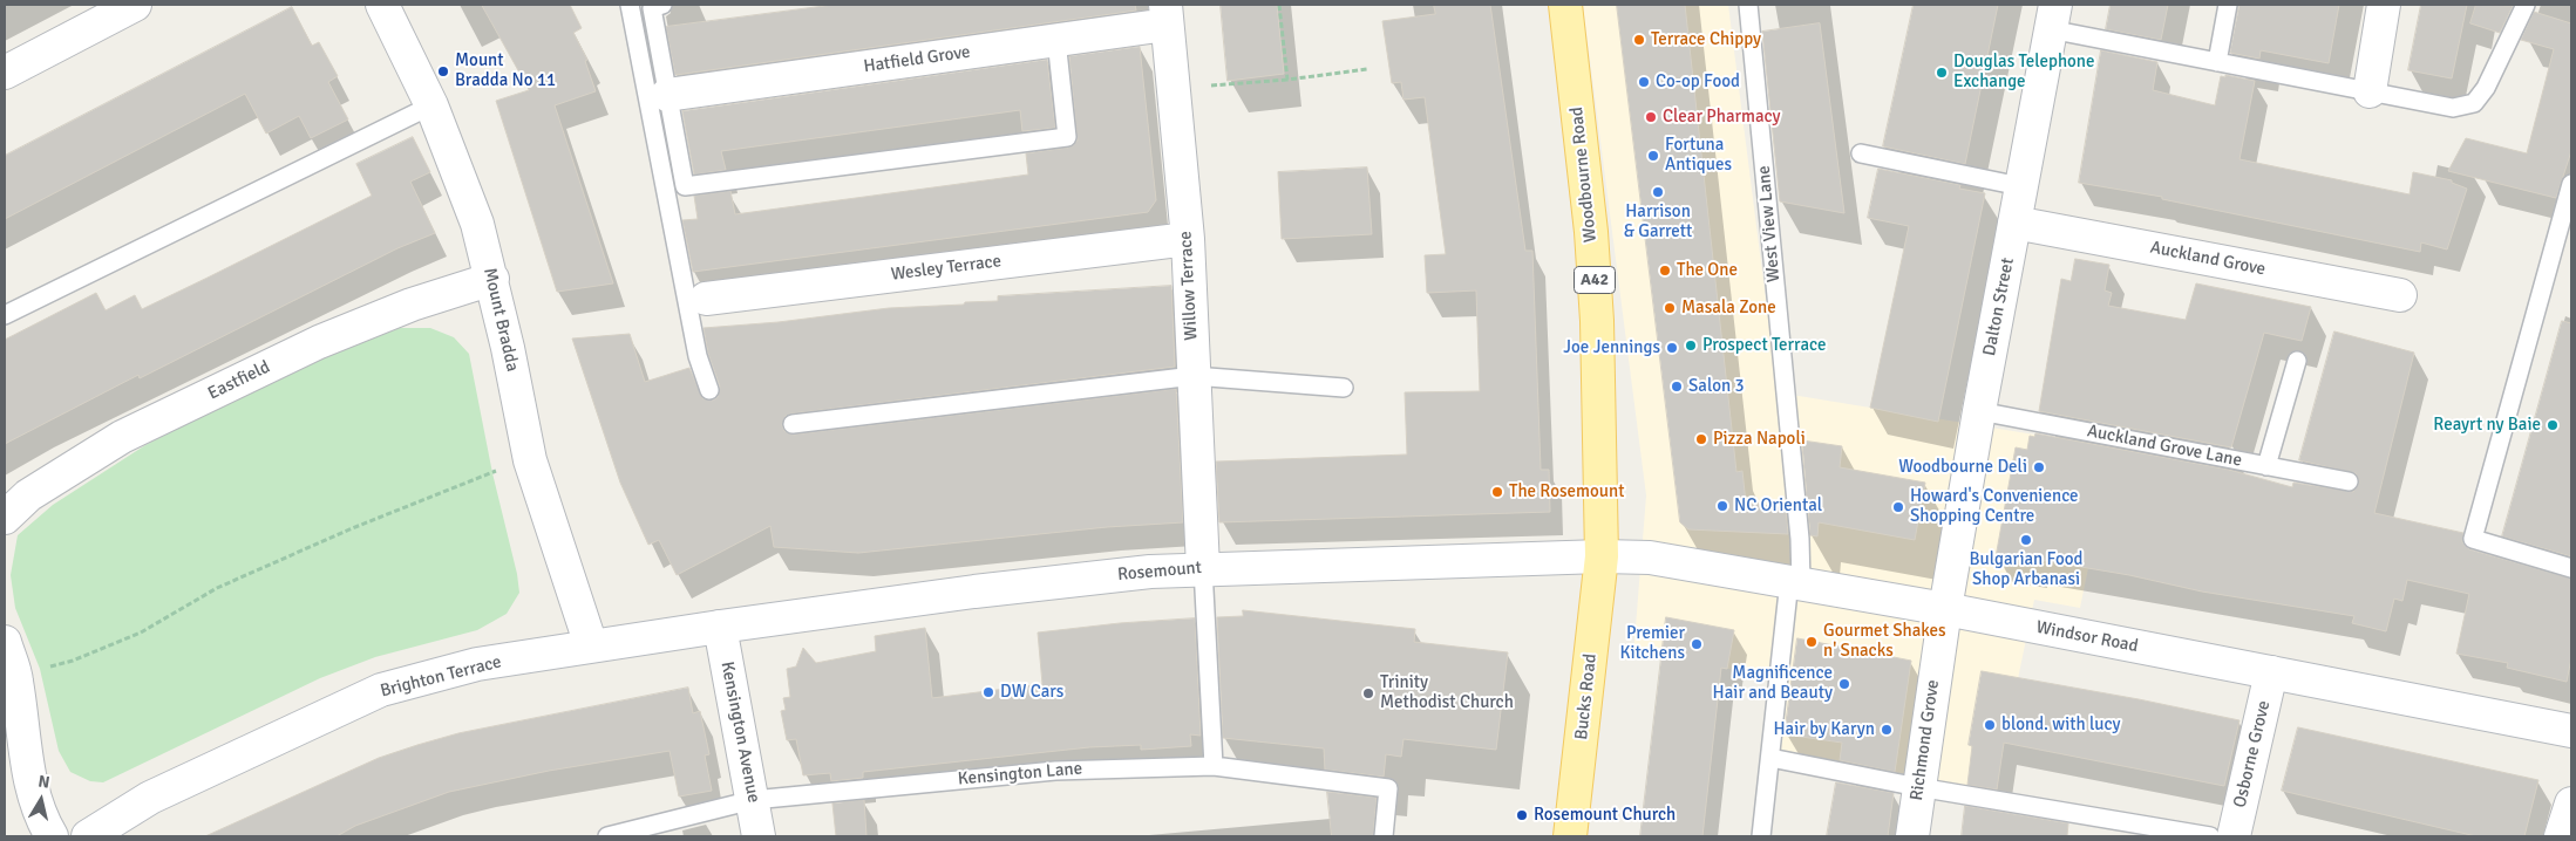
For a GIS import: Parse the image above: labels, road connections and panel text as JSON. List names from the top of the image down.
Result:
{
  "streets": {
    "main road": ["Woodbourne Road", "A42", "Bucks Road"],
    "street": [
      "Hatfield Grove",
      "Auckland Grove",
      "Wesley Terrace",
      "Willow Terrace",
      "Dalton Street",
      "Mount Bradda",
      "Eastfield",
      "Rosemount",
      "Windsor Road",
      "Brighton Terrace",
      "Kensington Avenue",
      "Richmond Grove",
      "Osborne Grove"
    ],
    "lane": ["West View Lane", "Auckland Grove Lane", "Kensington Lane"]
  },
  "crossings": [
    ["Hatfield Grove", "Willow Terrace"],
    ["Woodbourne Road", "Rosemount"],
    ["Woodbourne Road", "Windsor Road"],
    ["Woodbourne Road", "Bucks Road"],
    ["West View Lane", "Windsor Road"],
    ["Auckland Grove", "Dalton Street"],
    ["Wesley Terrace", "Willow Terrace"],
    ["Willow Terrace", "Rosemount"],
    ["Dalton Street", "Auckland Grove Lane"],
    ["Dalton Street", "Windsor Road"],
    ["Dalton Street", "Richmond Grove"],
    ["Mount Bradda", "Eastfield"],
    ["Mount Bradda", "Brighton Terrace"],
    ["Rosemount", "Windsor Road"],
    ["Rosemount", "Brighton Terrace"],
    ["Rosemount", "Bucks Road"],
    ["Rosemount", "Kensington Avenue"],
    ["Windsor Road", "Bucks Road"],
    ["Windsor Road", "Richmond Grove"],
    ["Windsor Road", "Osborne Grove"],
    ["Brighton Terrace", "Kensington Avenue"],
    ["Kensington Avenue", "Kensington Lane"]
  ],
  "places": [
    "Terrace Chippy",
    "Mount Bradda No 11",
    "Douglas Telephone Exchange",
    "Co-op Food",
    "Clear Pharmacy",
    "Fortuna Antiques",
    "Harrison & Garrett",
    "The One",
    "Masala Zone",
    "Prospect Terrace",
    "Joe Jennings",
    "Salon 3",
    "Reayrt ny Baie",
    "Pizza Napoli",
    "Woodbourne Deli",
    "The Rosemount",
    "NC Oriental",
    "Howard's Convenience Shopping Centre",
    "Bulgarian Food Shop Arbanasi",
    "Gourmet Shakes n' Snacks",
    "Premier Kitchens",
    "Magnificence Hair and Beauty",
    "DW Cars",
    "Trinity Methodist Church",
    "blond. with lucy",
    "Hair by Karyn",
    "Rosemount Church"
  ],
  "north": "top"
}
